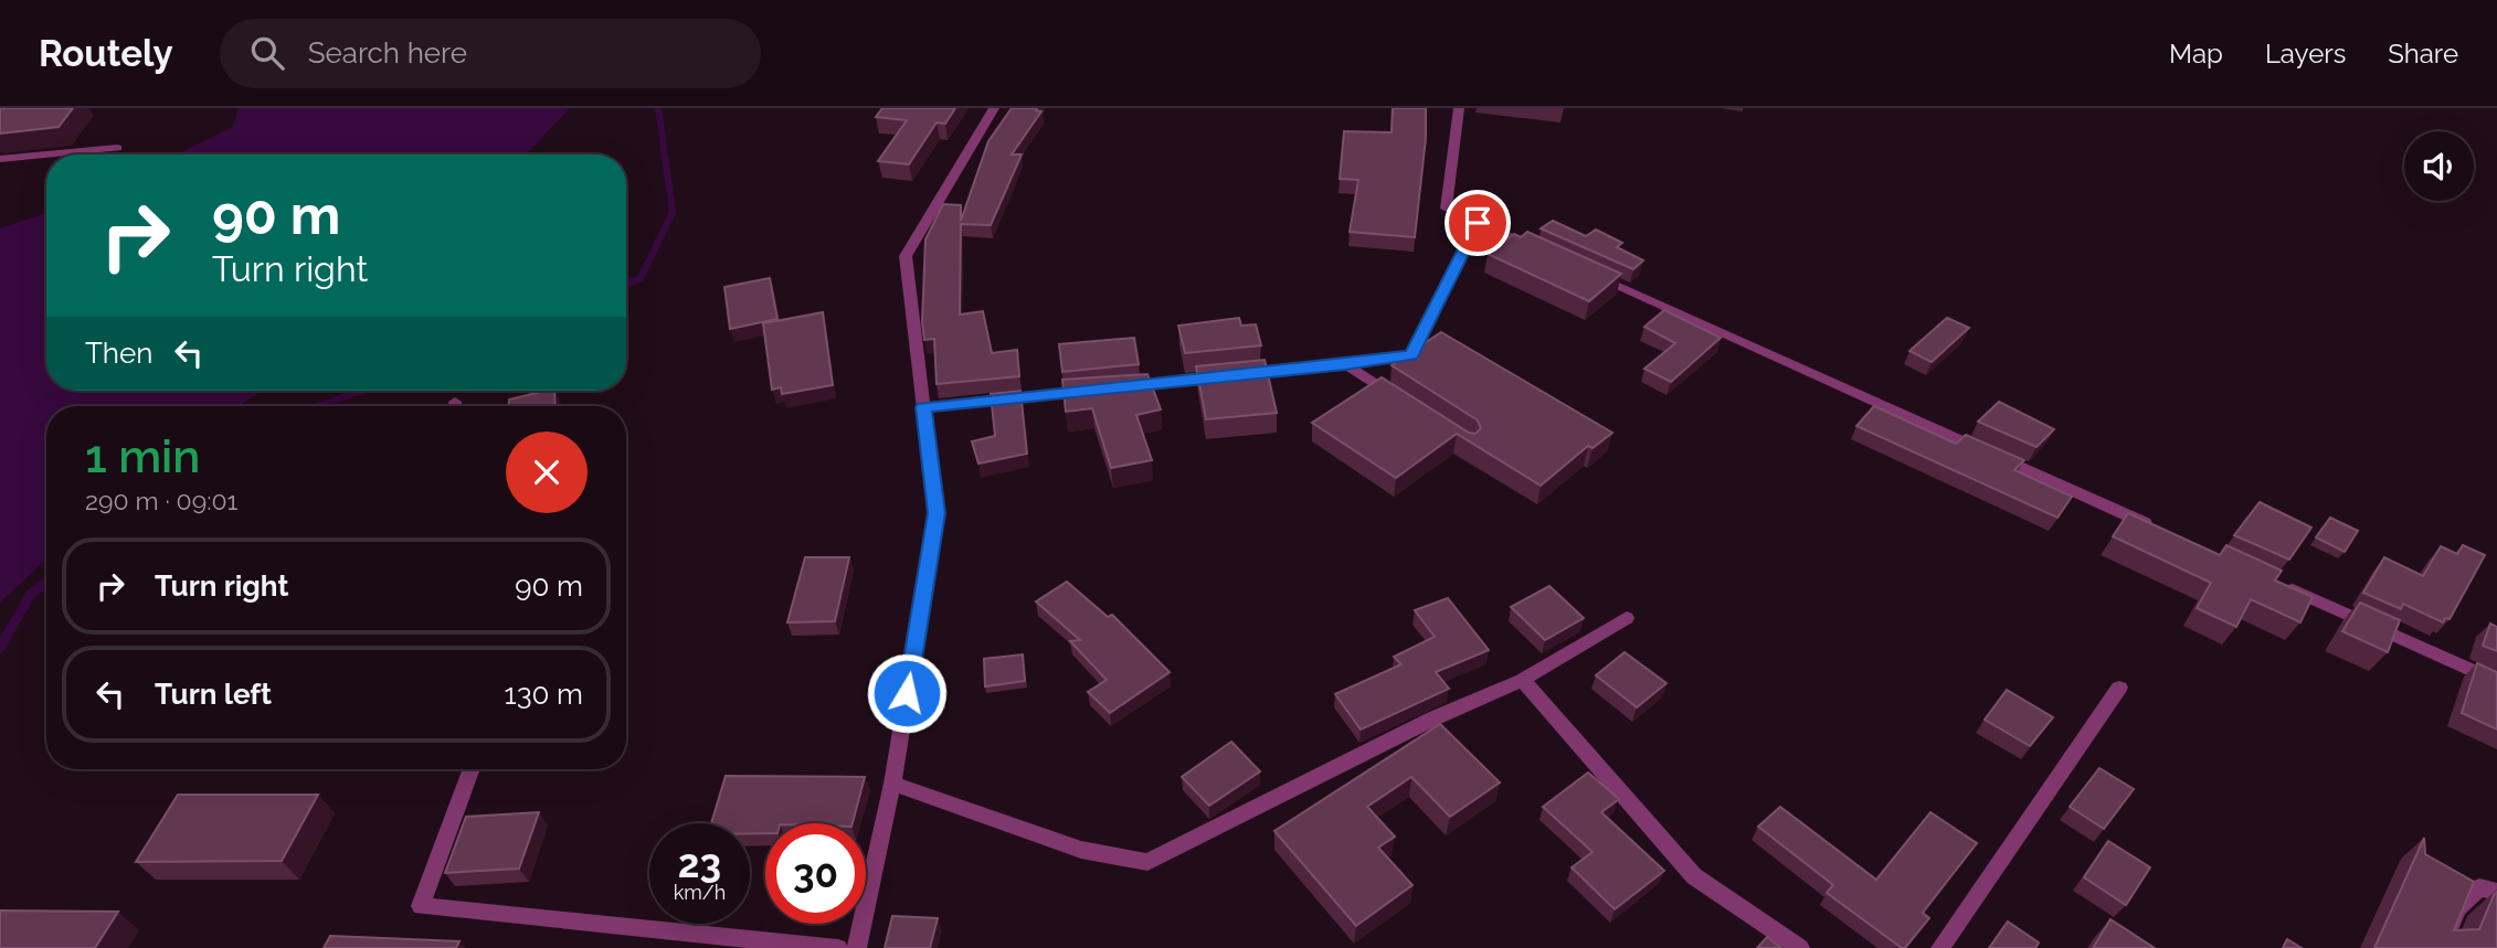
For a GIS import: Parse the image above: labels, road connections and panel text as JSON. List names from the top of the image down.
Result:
{
  "page": {
    "header": "Routely",
    "search": "Search here",
    "nav": ["Map", "Layers", "Share"],
    "turn": ["90 m", "Turn right"],
    "then": "Then",
    "heading": ["1 min", "290 m · 09:01"],
    "list": [
      {
        "name": "Turn right",
        "value": "90 m"
      },
      {
        "name": "Turn left",
        "value": "130 m"
      }
    ],
    "speed": "23 km/h",
    "limit": "30"
  }
}
